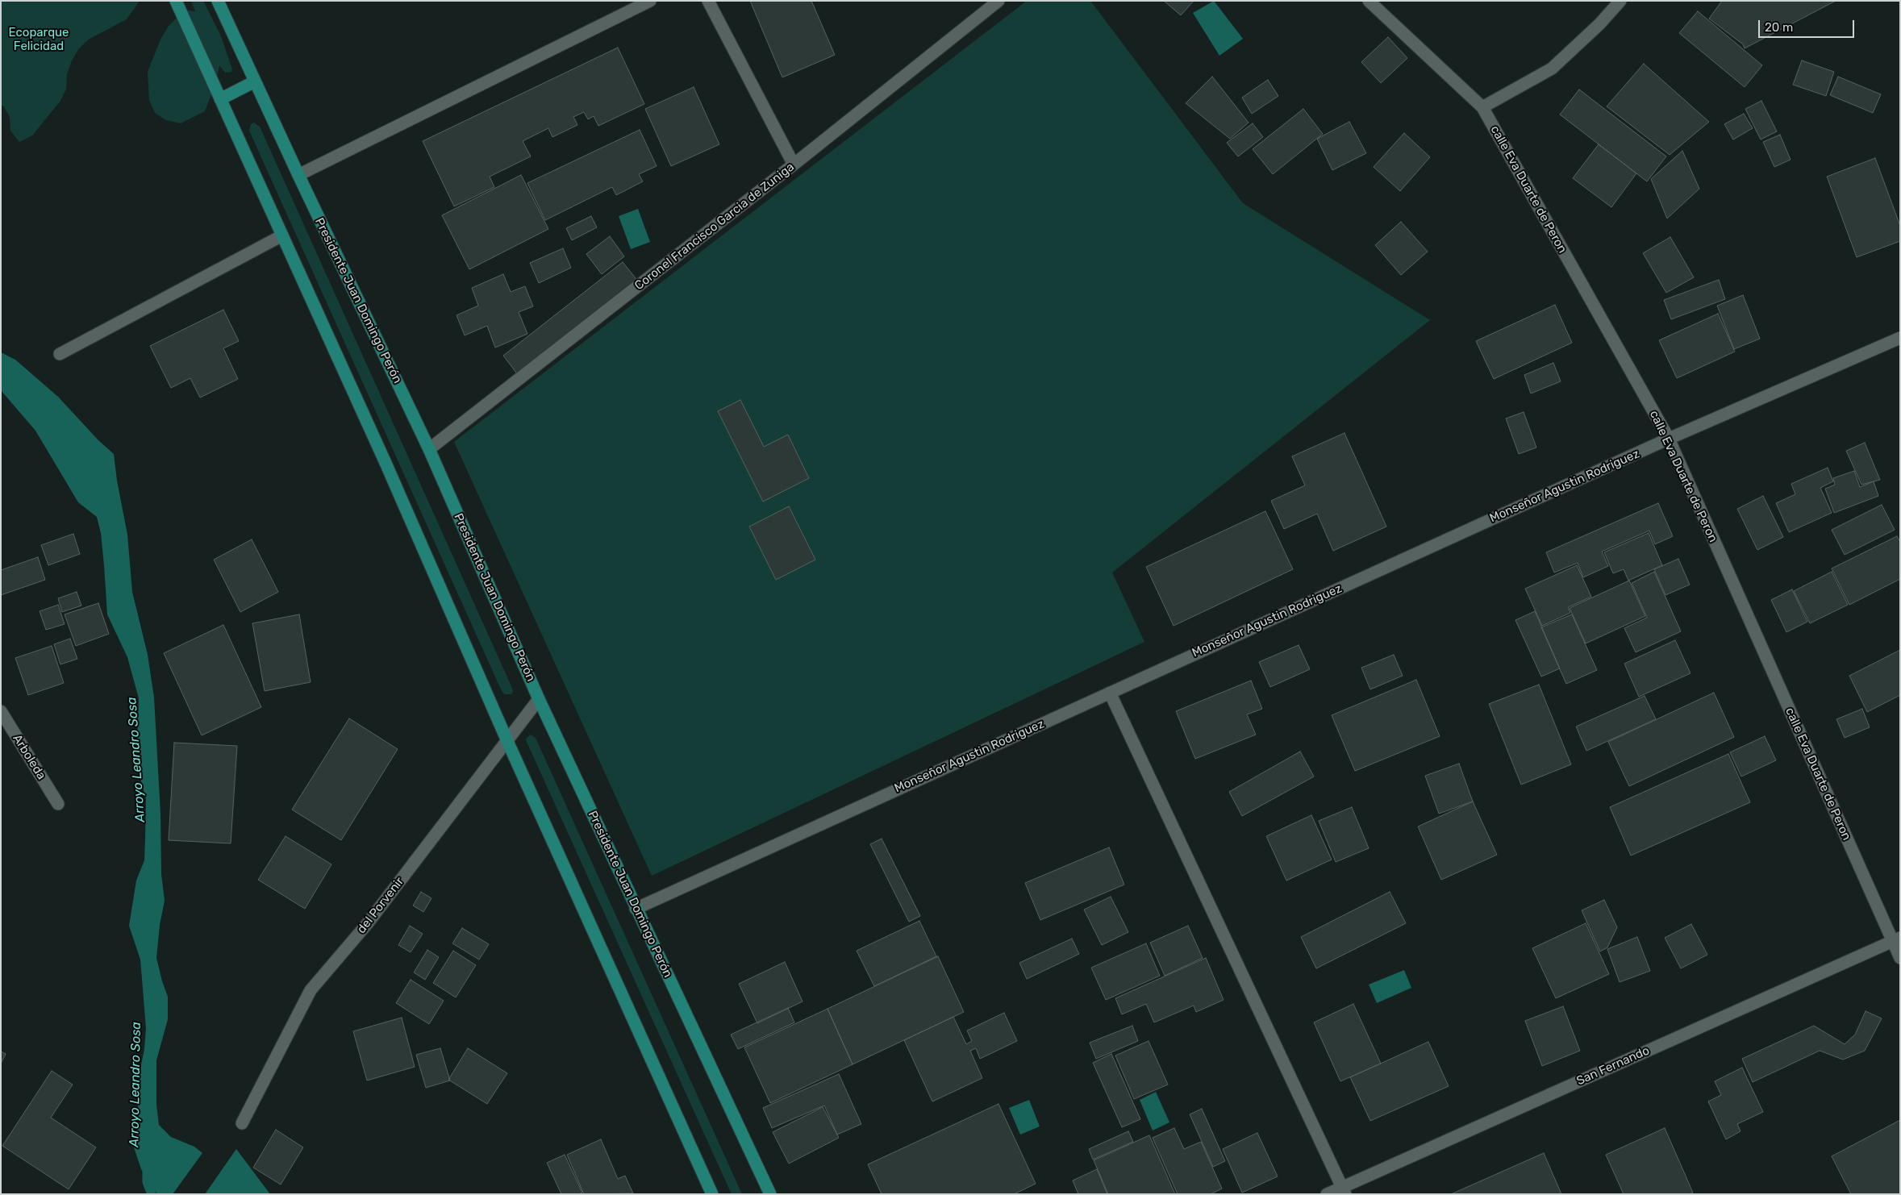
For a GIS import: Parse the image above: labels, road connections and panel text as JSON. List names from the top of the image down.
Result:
{
  "streets": {
    "main road": ["Presidente Juan Domingo Perón"],
    "street": [
      "calle Eva Duarte de Peron",
      "Coronel Francisco Garcia de Zuniga",
      "Monseñor Agustin Rodriguez",
      "Arboleda",
      "del Porvenir",
      "San Fernando"
    ]
  },
  "crossings": [
    ["calle Eva Duarte de Peron", "Monseñor Agustin Rodriguez"],
    ["calle Eva Duarte de Peron", "San Fernando"],
    ["Coronel Francisco Garcia de Zuniga", "Presidente Juan Domingo Perón"],
    ["Presidente Juan Domingo Perón", "Monseñor Agustin Rodriguez"],
    ["Presidente Juan Domingo Perón", "del Porvenir"]
  ],
  "water": ["Arroyo Leandro Sosa"],
  "parks": ["Ecoparque Felicidad"],
  "scale_bar": "20 m"
}
